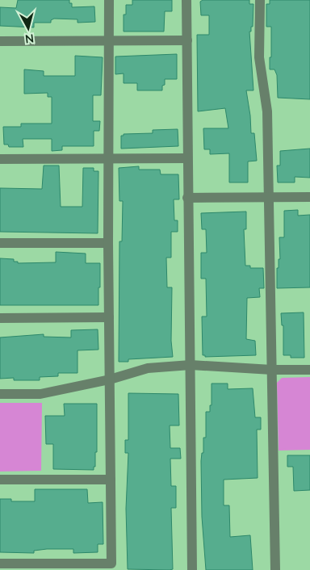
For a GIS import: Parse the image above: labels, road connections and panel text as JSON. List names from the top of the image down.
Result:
{
  "north": "bottom"
}
